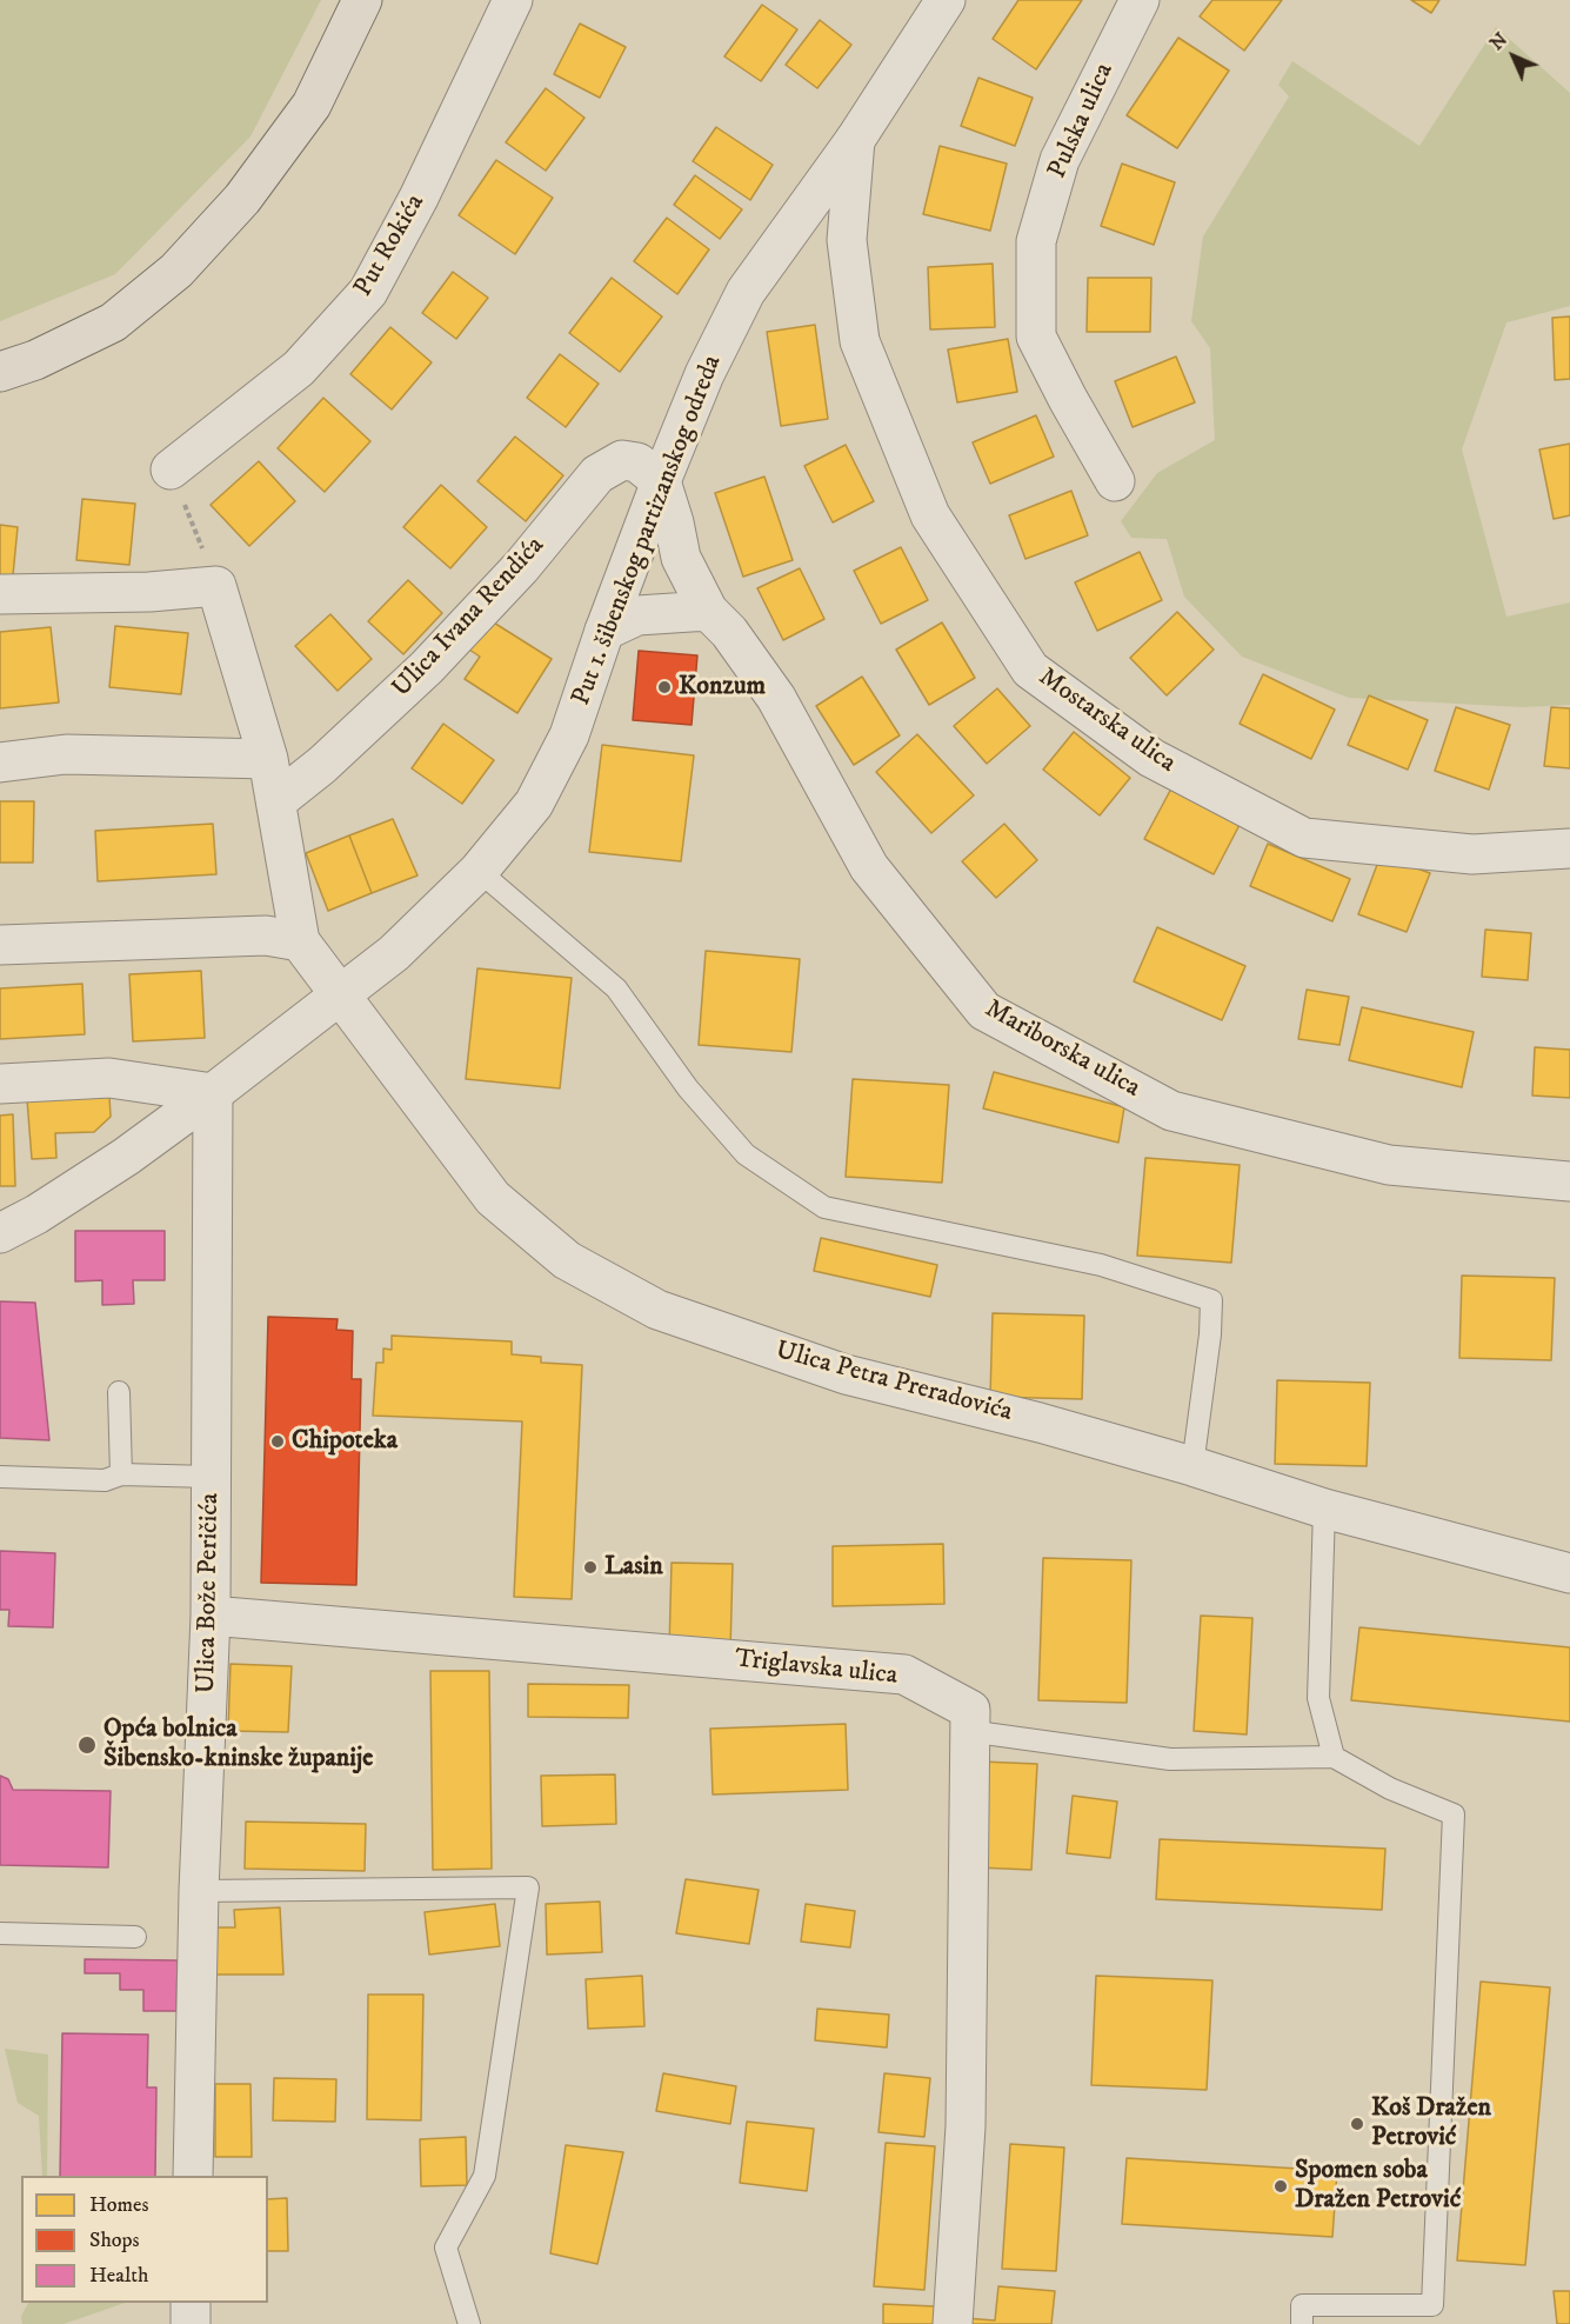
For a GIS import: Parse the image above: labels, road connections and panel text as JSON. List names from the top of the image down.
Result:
{
  "streets": {
    "street": [
      "Pulska ulica",
      "Put Rokića",
      "Put 1. šibenskog partizanskog odreda",
      "Ulica Ivana Rendića",
      "Mostarska ulica",
      "Mariborska ulica",
      "Ulica Petra Preradovića",
      "Ulica Bože Peričića",
      "Triglavska ulica"
    ]
  },
  "crossings": [
    ["Put 1. šibenskog partizanskog odreda", "Ulica Ivana Rendića"],
    ["Put 1. šibenskog partizanskog odreda", "Mostarska ulica"],
    ["Put 1. šibenskog partizanskog odreda", "Mariborska ulica"],
    ["Put 1. šibenskog partizanskog odreda", "Ulica Petra Preradovića"],
    ["Put 1. šibenskog partizanskog odreda", "Ulica Bože Peričića"],
    ["Ulica Ivana Rendića", "Mariborska ulica"],
    ["Ulica Bože Peričića", "Triglavska ulica"]
  ],
  "places": [
    "Konzum",
    "Chipoteka",
    "Lasin",
    "Opća bolnica Šibensko-kninske županije",
    "Koš Dražen Petrović",
    "Spomen soba Dražen Petrović"
  ],
  "legend": ["Homes", "Shops", "Health"],
  "north": "top left"
}
